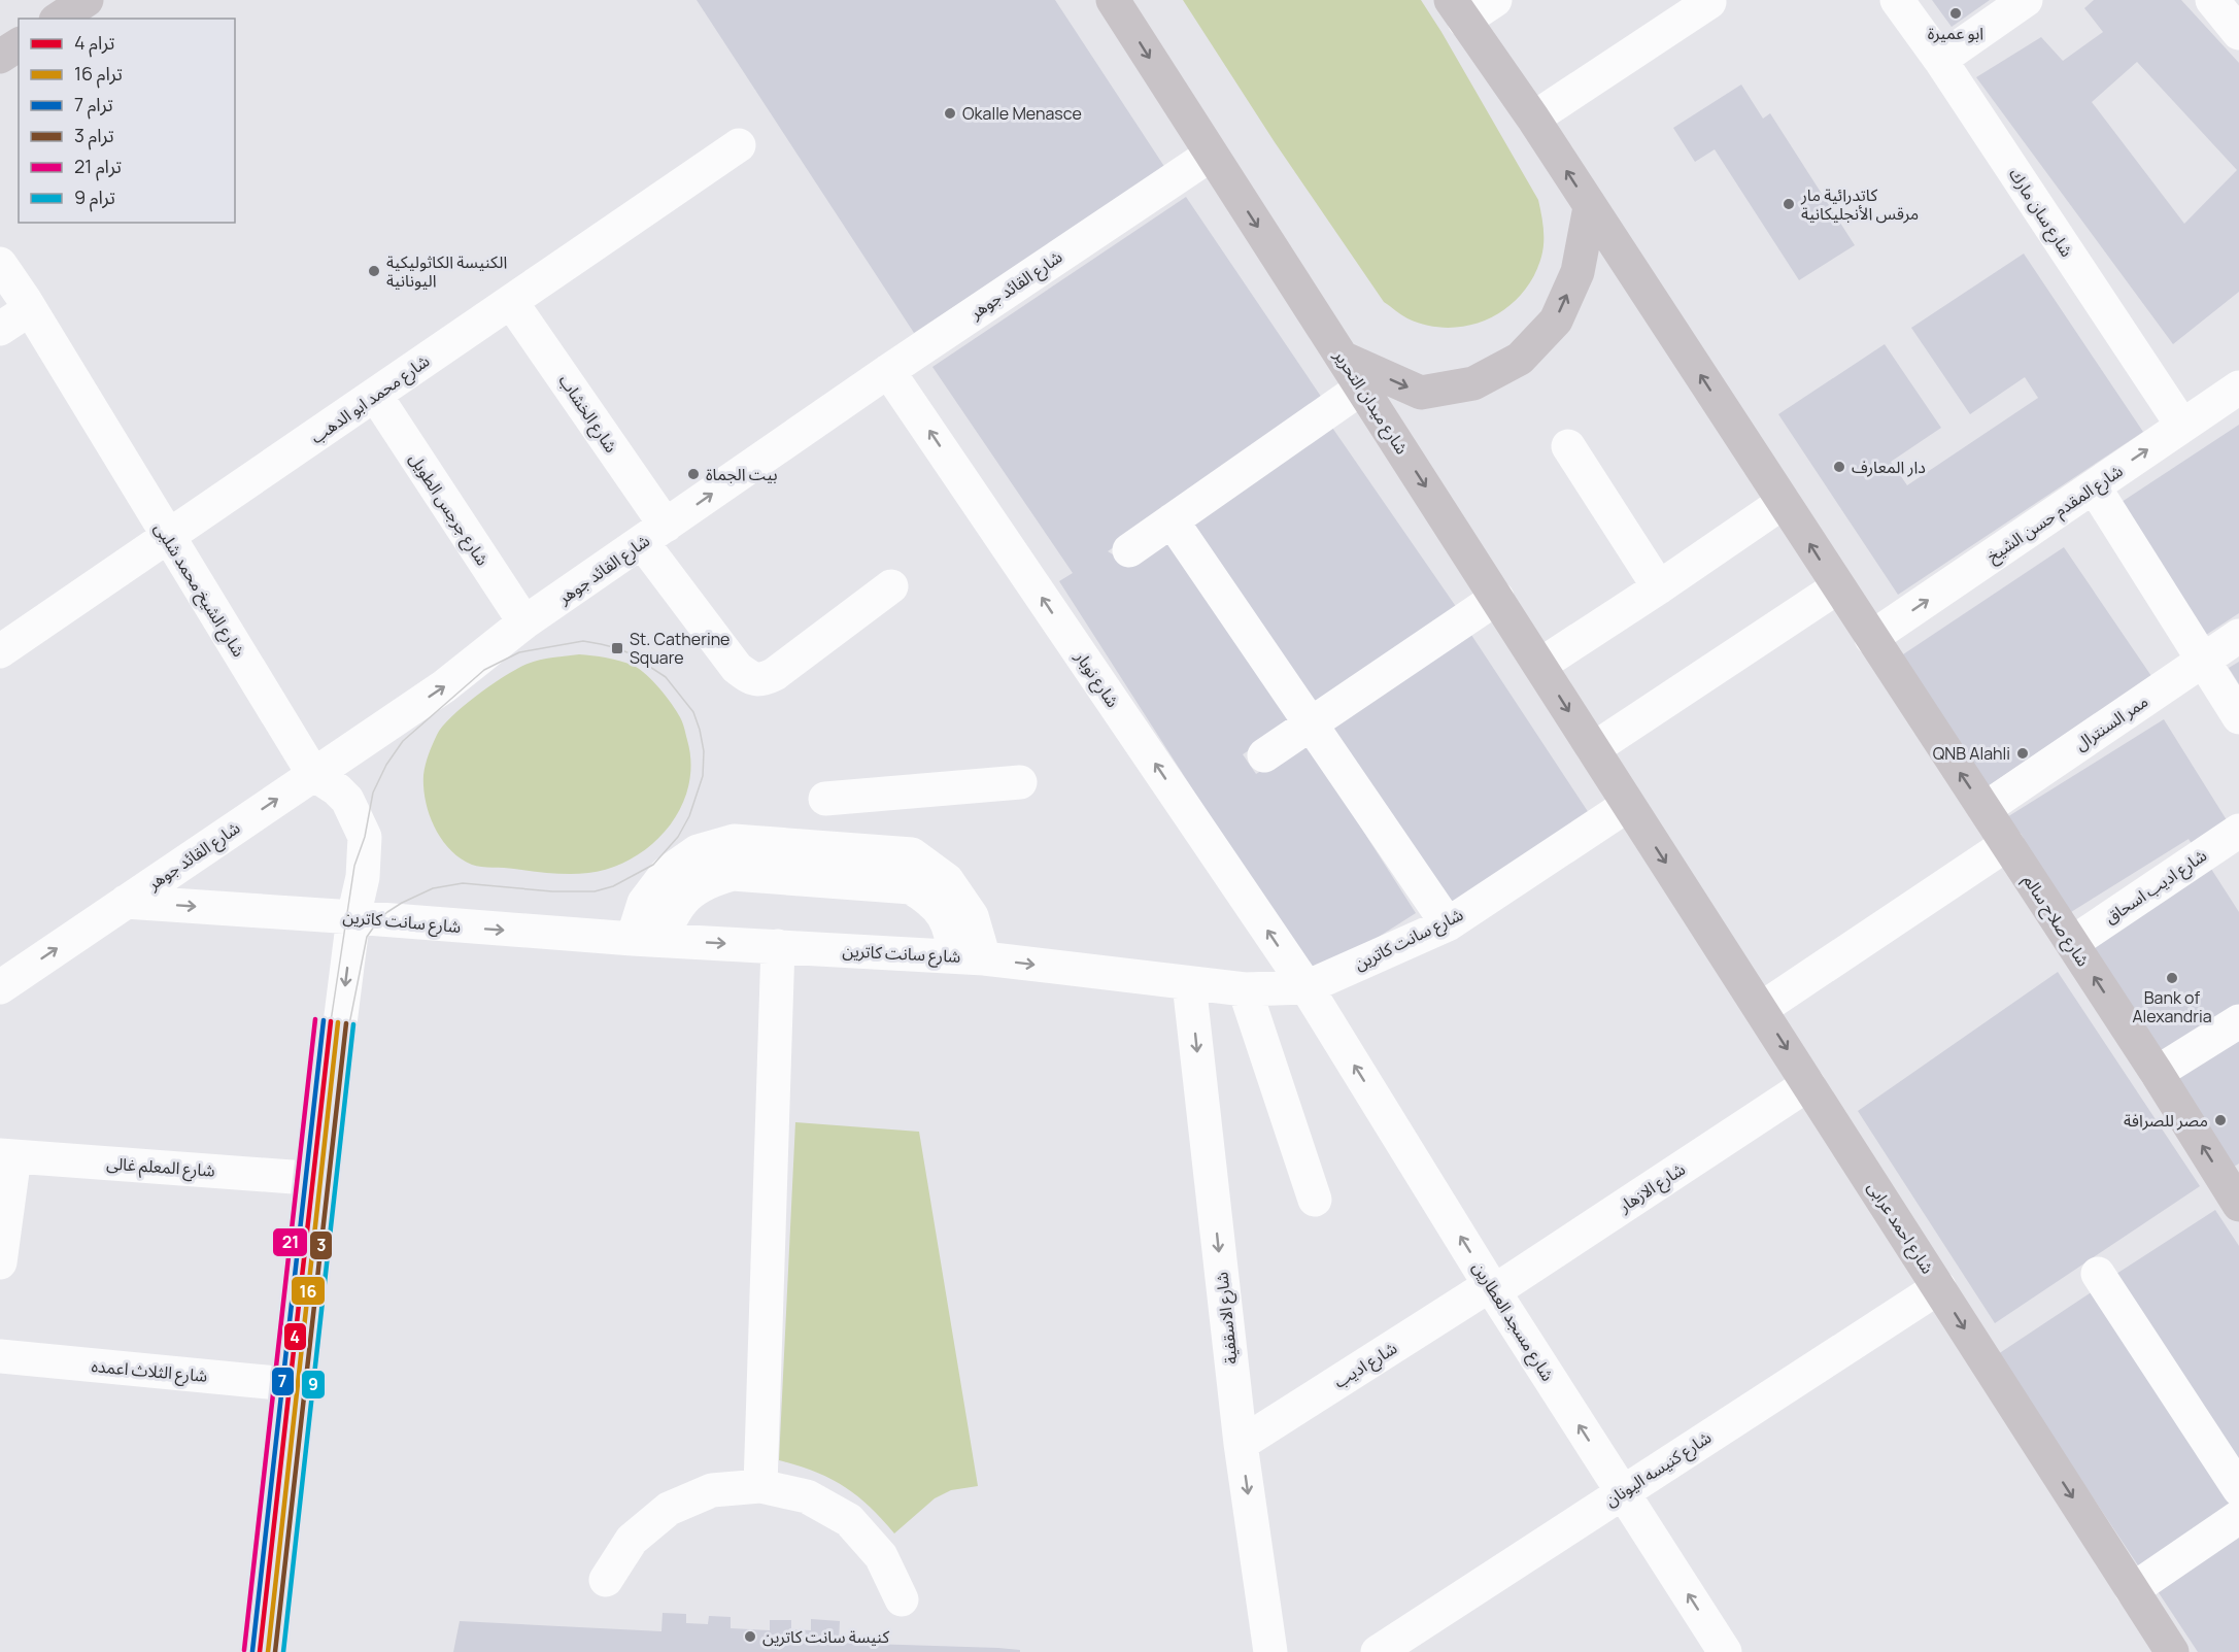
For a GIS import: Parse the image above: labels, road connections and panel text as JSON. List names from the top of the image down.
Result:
{
  "streets": {
    "main road": ["شارع ميدان التحرير", "شارع صلاح سالم", "شارع احمد عرابى"],
    "street": [
      "شارع سان مارك",
      "شارع القائد جوهر",
      "شارع محمد ابو الدهب",
      "شارع الخشاب",
      "شارع جرجس الطويل",
      "شارع المقدم حسن الشيخ",
      "شارع الشيخ محمد شلبى",
      "شارع نوبار",
      "ممر السنترال",
      "شارع اديب اسحاق",
      "شارع سانت كاترين",
      "شارع المعلم غالى",
      "شارع الازهار",
      "شارع الاسقفية",
      "شارع مسجد العطارين",
      "شارع اديب",
      "شارع الثلاث اعمده",
      "شارع كنيسه اليونان"
    ]
  },
  "crossings": [
    ["شارع سان مارك", "شارع المقدم حسن الشيخ"],
    ["شارع القائد جوهر", "شارع ميدان التحرير"],
    ["شارع القائد جوهر", "شارع الخشاب"],
    ["شارع القائد جوهر", "شارع جرجس الطويل"],
    ["شارع القائد جوهر", "شارع الشيخ محمد شلبى"],
    ["شارع القائد جوهر", "شارع نوبار"],
    ["شارع القائد جوهر", "شارع سانت كاترين"],
    ["شارع محمد ابو الدهب", "شارع الخشاب"],
    ["شارع محمد ابو الدهب", "شارع جرجس الطويل"],
    ["شارع محمد ابو الدهب", "شارع الشيخ محمد شلبى"],
    ["شارع ميدان التحرير", "شارع سانت كاترين"],
    ["شارع ميدان التحرير", "شارع احمد عرابى"],
    ["شارع المقدم حسن الشيخ", "شارع صلاح سالم"],
    ["شارع الشيخ محمد شلبى", "شارع سانت كاترين"],
    ["شارع الشيخ محمد شلبى", "شارع المعلم غالى"],
    ["شارع الشيخ محمد شلبى", "شارع الثلاث اعمده"],
    ["شارع نوبار", "شارع سانت كاترين"],
    ["شارع نوبار", "شارع مسجد العطارين"],
    ["ممر السنترال", "شارع صلاح سالم"],
    ["شارع اديب اسحاق", "شارع صلاح سالم"],
    ["شارع سانت كاترين", "شارع احمد عرابى"],
    ["شارع سانت كاترين", "شارع الاسقفية"],
    ["شارع سانت كاترين", "شارع مسجد العطارين"],
    ["شارع الازهار", "شارع احمد عرابى"],
    ["شارع الازهار", "شارع مسجد العطارين"],
    ["شارع الازهار", "شارع اديب"],
    ["شارع احمد عرابى", "شارع كنيسه اليونان"],
    ["شارع الاسقفية", "شارع اديب"],
    ["شارع مسجد العطارين", "شارع اديب"],
    ["شارع مسجد العطارين", "شارع كنيسه اليونان"]
  ],
  "one_way": [
    "شارع القائد جوهر",
    "شارع المقدم حسن الشيخ",
    "شارع صلاح سالم",
    "شارع سانت كاترين",
    "شارع احمد عرابى",
    "شارع مسجد العطارين"
  ],
  "places": {
    "other": [
      "ابو عميرة",
      "Okalle Menasce",
      "كاتدرائية مار مرقس الأنجليكانية",
      "الكنيسة الكاثوليكية اليونانية",
      "دار المعارف",
      "بيت الجماة",
      "QNB Alahli",
      "Bank of Alexandria",
      "مصر للصرافة",
      "كنيسة سانت كاترين"
    ],
    "transit": ["St. Catherine Square"]
  },
  "lines": [
    "tram line 21",
    "tram line 7",
    "tram line 4",
    "tram line 16",
    "tram line 3",
    "tram line 9"
  ],
  "legend": [
    "ترام 4",
    "ترام 16",
    "ترام 7",
    "ترام 3",
    "ترام 21",
    "ترام 9"
  ]
}
